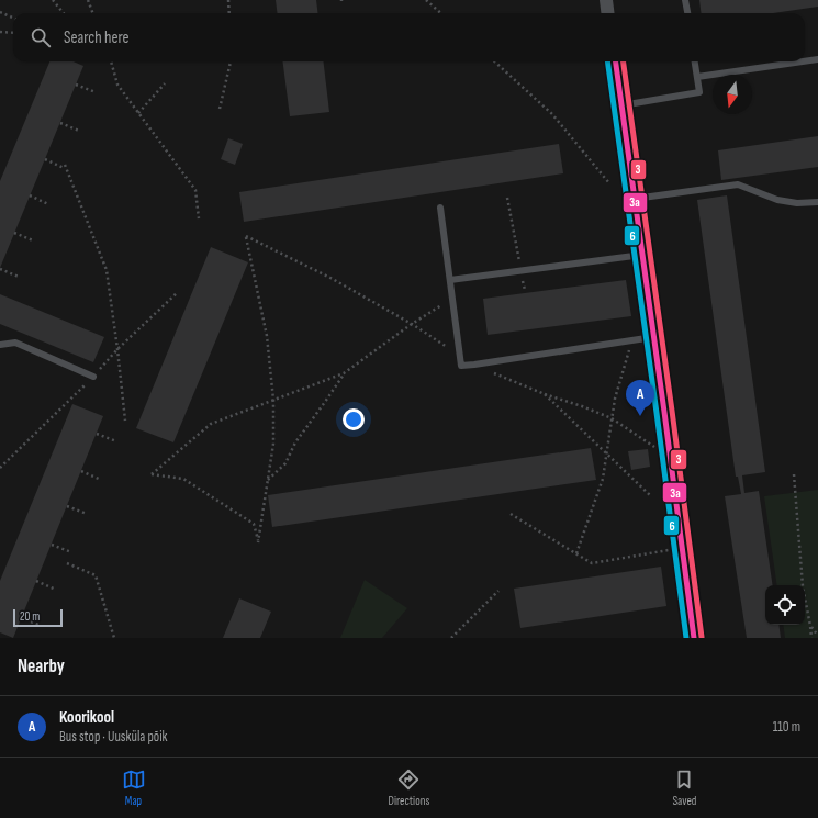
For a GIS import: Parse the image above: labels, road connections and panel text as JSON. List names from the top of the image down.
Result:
{
  "lines": ["transit line 3a", "transit line 6", "transit line 3"],
  "scale_bar": "20 m",
  "north": "bottom",
  "page": {
    "search": "Search here",
    "pins": "A",
    "scale": "20 m",
    "heading": "Nearby",
    "list": [
      {
        "mark": "A",
        "name": "Koorikool",
        "note": "Bus stop · Uusküla põik",
        "value": "110 m"
      }
    ],
    "nav": ["Map", "Directions", "Saved"]
  }
}
